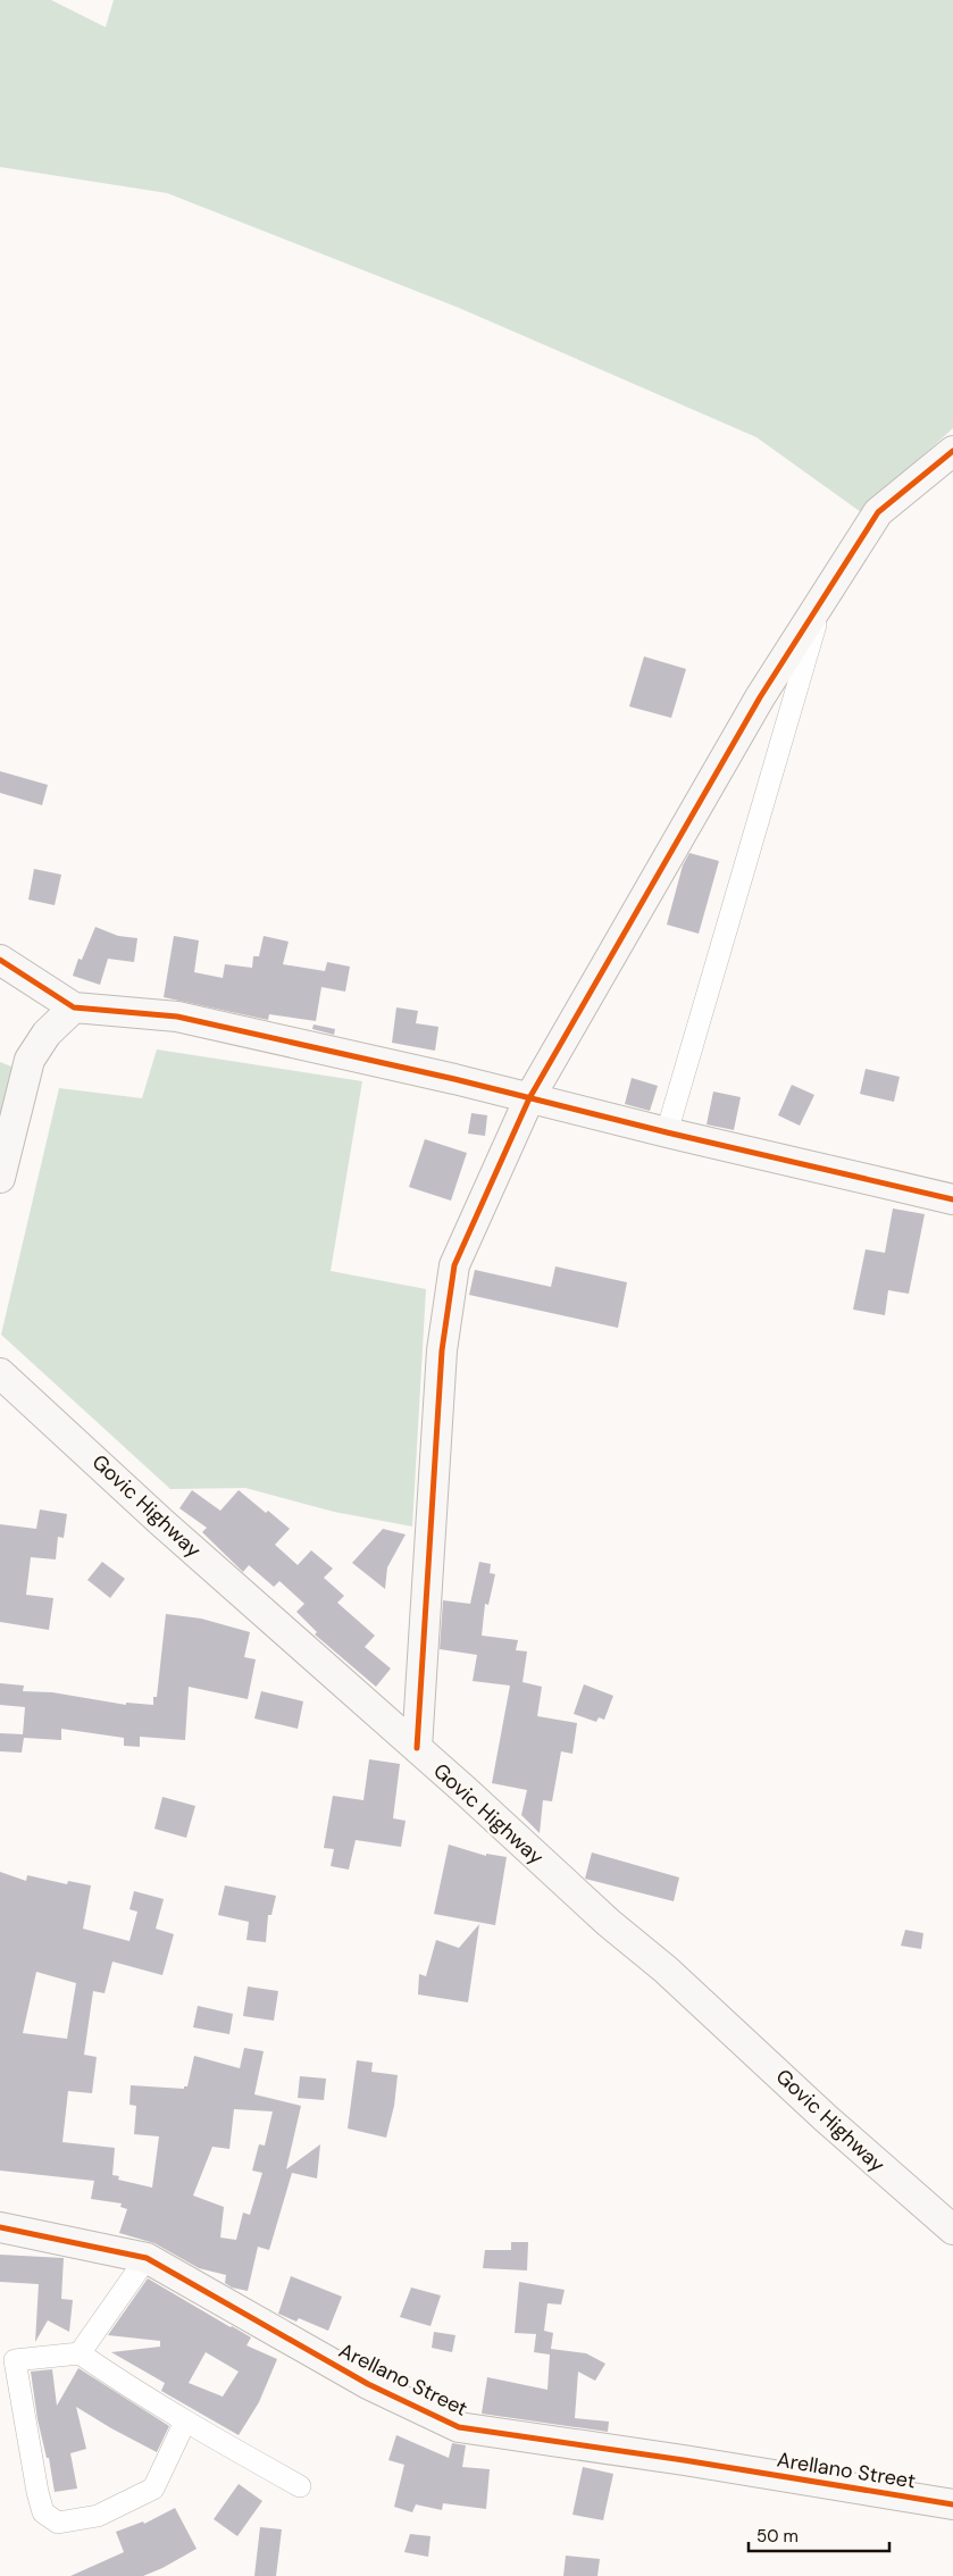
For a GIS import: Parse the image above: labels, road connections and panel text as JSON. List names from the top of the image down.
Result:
{
  "streets": {
    "street": ["Govic Highway", "Arellano Street"]
  },
  "scale_bar": "50 m"
}
